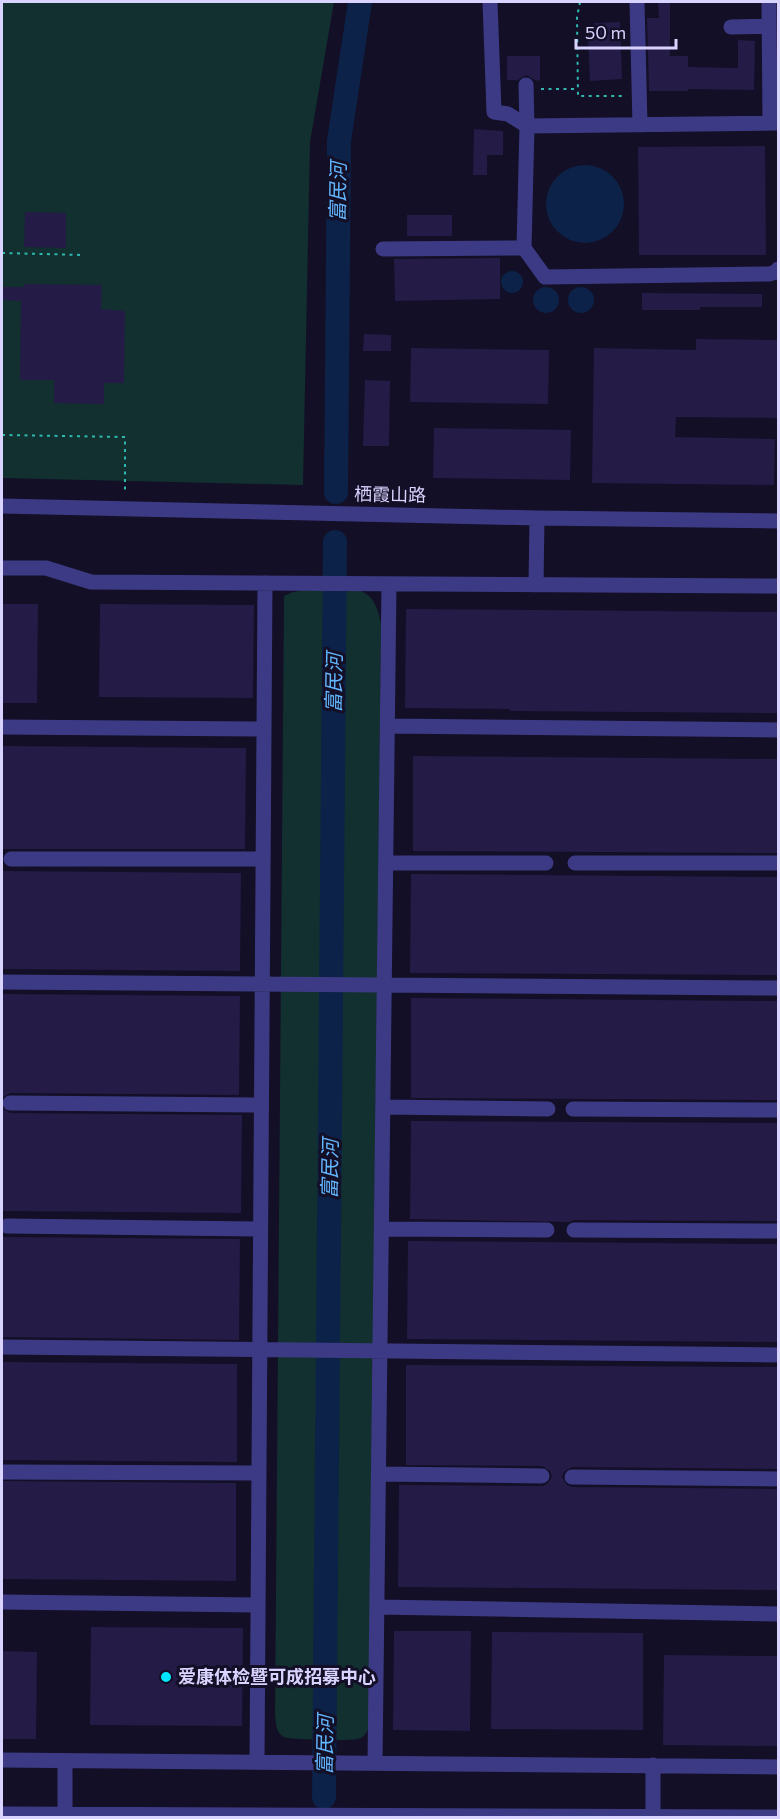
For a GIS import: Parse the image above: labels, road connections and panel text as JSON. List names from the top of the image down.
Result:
{
  "streets": {
    "street": ["栖霞山路"]
  },
  "water": ["富民河"],
  "places": ["爱康体检暨可成招募中心"],
  "scale_bar": "50 m"
}
